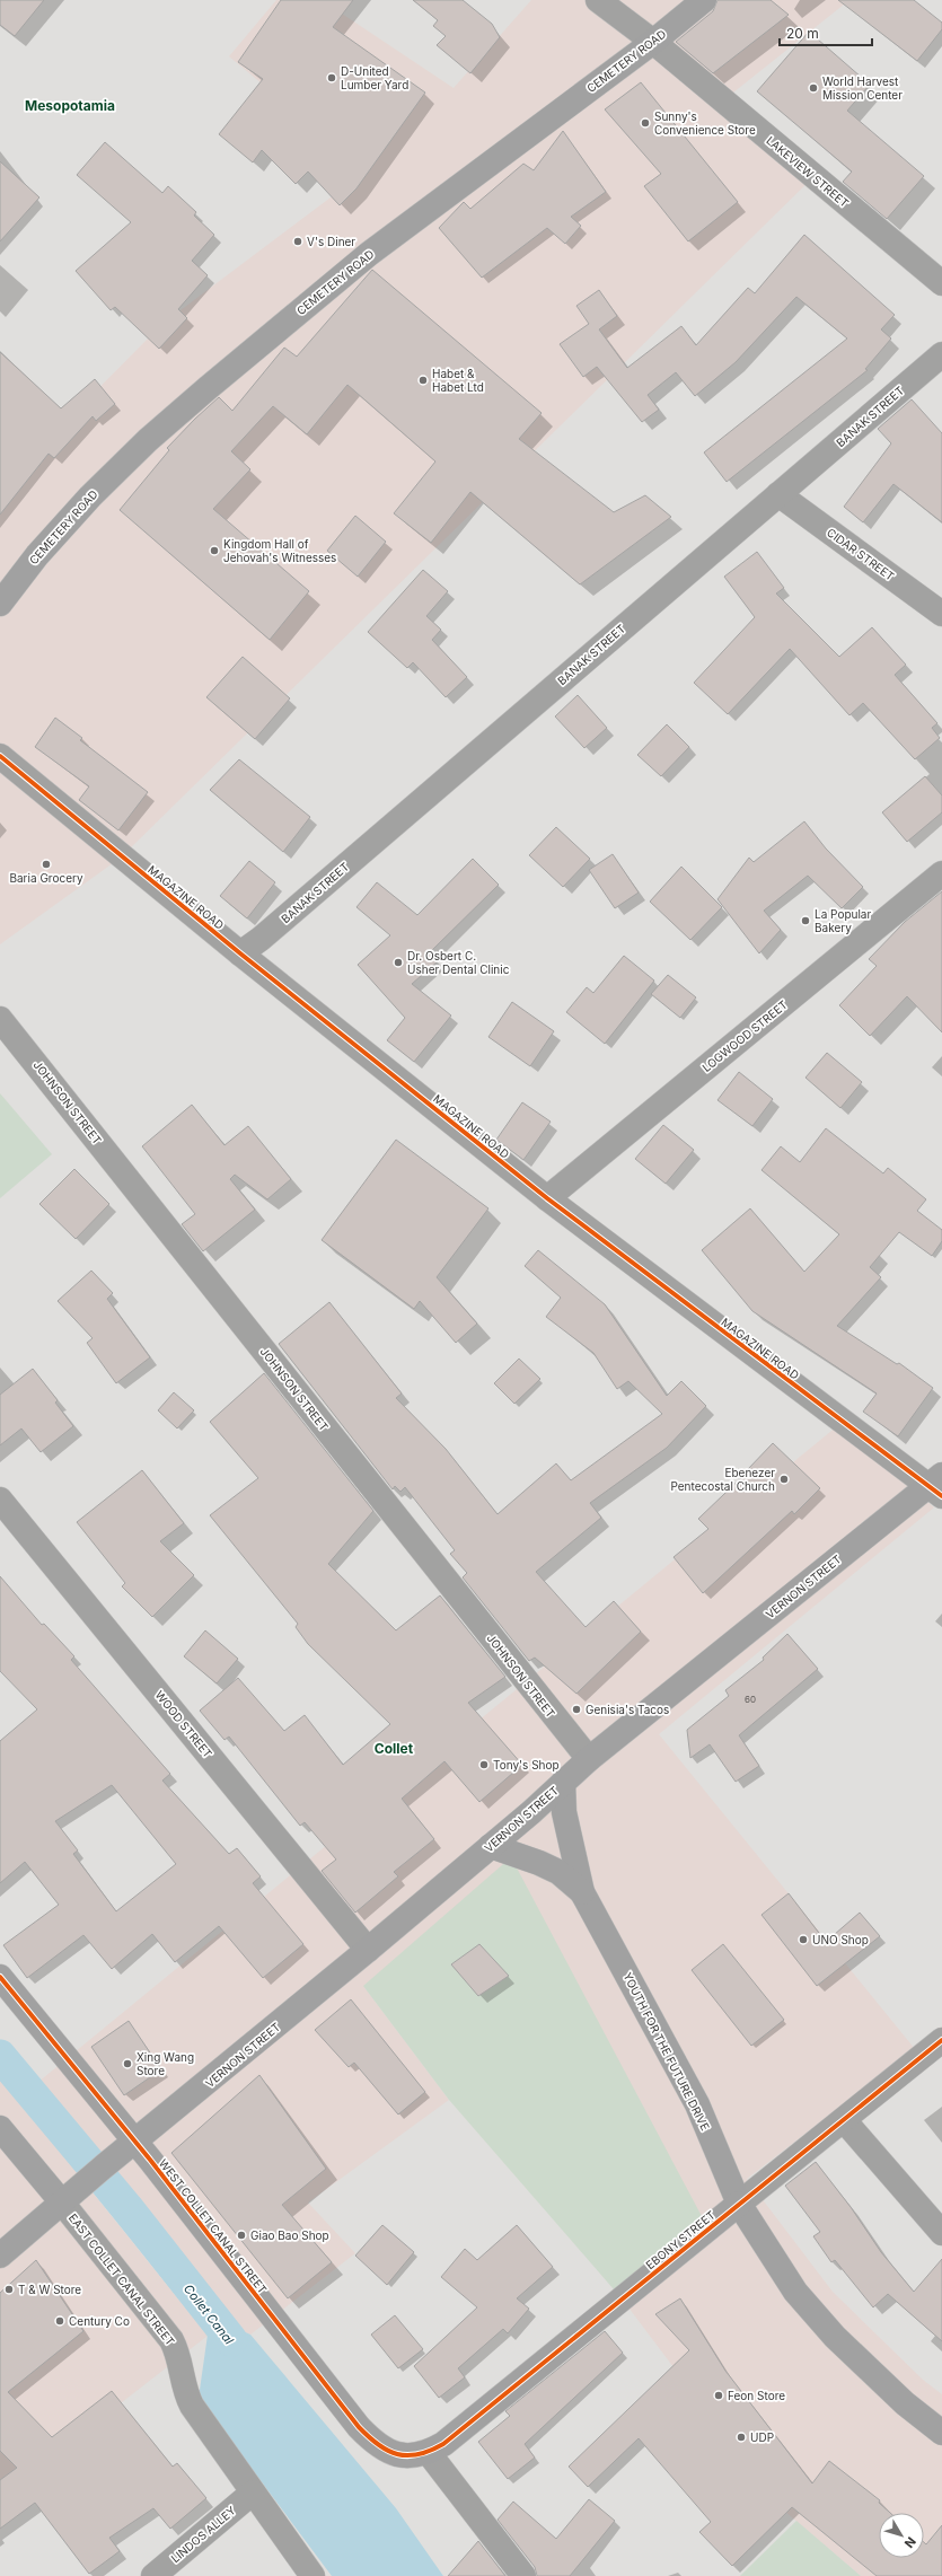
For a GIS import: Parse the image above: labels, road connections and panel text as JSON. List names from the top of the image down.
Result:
{
  "streets": {
    "main road": [
      "CEMETERY ROAD",
      "VERNON STREET",
      "YOUTH FOR THE FUTURE DRIVE",
      "WEST COLLET CANAL STREET",
      "EBONY STREET",
      "EAST COLLET CANAL STREET"
    ],
    "street": [
      "LAKEVIEW STREET",
      "BANAK STREET",
      "CIDAR STREET",
      "MAGAZINE ROAD",
      "LOGWOOD STREET",
      "JOHNSON STREET",
      "WOOD STREET",
      "LINDOS ALLEY"
    ]
  },
  "crossings": [
    ["CEMETERY ROAD", "LAKEVIEW STREET"],
    ["BANAK STREET", "CIDAR STREET"],
    ["BANAK STREET", "MAGAZINE ROAD"],
    ["MAGAZINE ROAD", "LOGWOOD STREET"],
    ["MAGAZINE ROAD", "VERNON STREET"],
    ["JOHNSON STREET", "VERNON STREET"],
    ["VERNON STREET", "WOOD STREET"],
    ["VERNON STREET", "YOUTH FOR THE FUTURE DRIVE"],
    ["VERNON STREET", "WEST COLLET CANAL STREET"],
    ["VERNON STREET", "EAST COLLET CANAL STREET"],
    ["YOUTH FOR THE FUTURE DRIVE", "EBONY STREET"],
    ["WEST COLLET CANAL STREET", "EBONY STREET"],
    ["EAST COLLET CANAL STREET", "LINDOS ALLEY"]
  ],
  "districts": ["Mesopotamia", "Collet"],
  "water": ["Collet Canal"],
  "places": [
    "D-United Lumber Yard",
    "World Harvest Mission Center",
    "Sunny's Convenience Store",
    "V's Diner",
    "Habet & Habet Ltd",
    "Kingdom Hall of Jehovah's Witnesses",
    "Baria Grocery",
    "La Popular Bakery",
    "Dr. Osbert C. Usher Dental Clinic",
    "Ebenezer Pentecostal Church",
    "Genisia's Tacos",
    "Tony's Shop",
    "UNO Shop",
    "Xing Wang Store",
    "Giao Bao Shop",
    "T & W Store",
    "Century Co",
    "Feon Store",
    "UDP"
  ],
  "house_numbers": ["60"],
  "scale_bar": "20 m",
  "north": "bottom right"
}
